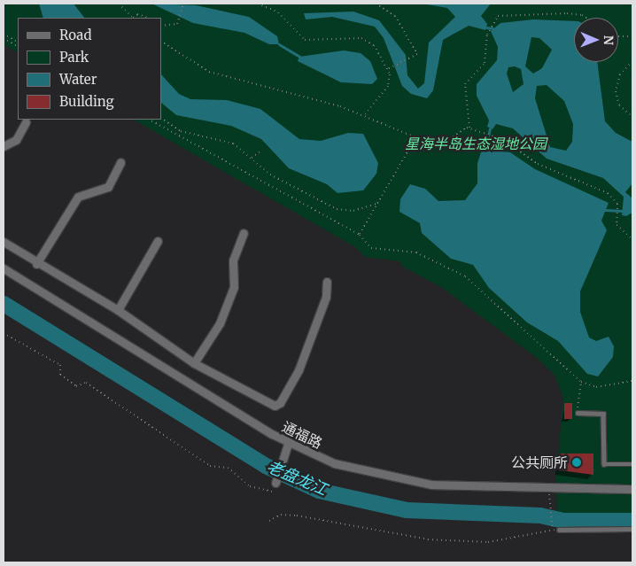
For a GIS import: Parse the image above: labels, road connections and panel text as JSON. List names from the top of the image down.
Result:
{
  "streets": {
    "street": ["通福路"]
  },
  "water": ["老盘龙江"],
  "parks": ["星海半岛生态湿地公园"],
  "places": ["公共厕所"],
  "legend": [
    "Road",
    "Park",
    "Water",
    "Building"
  ],
  "north": "right"
}
